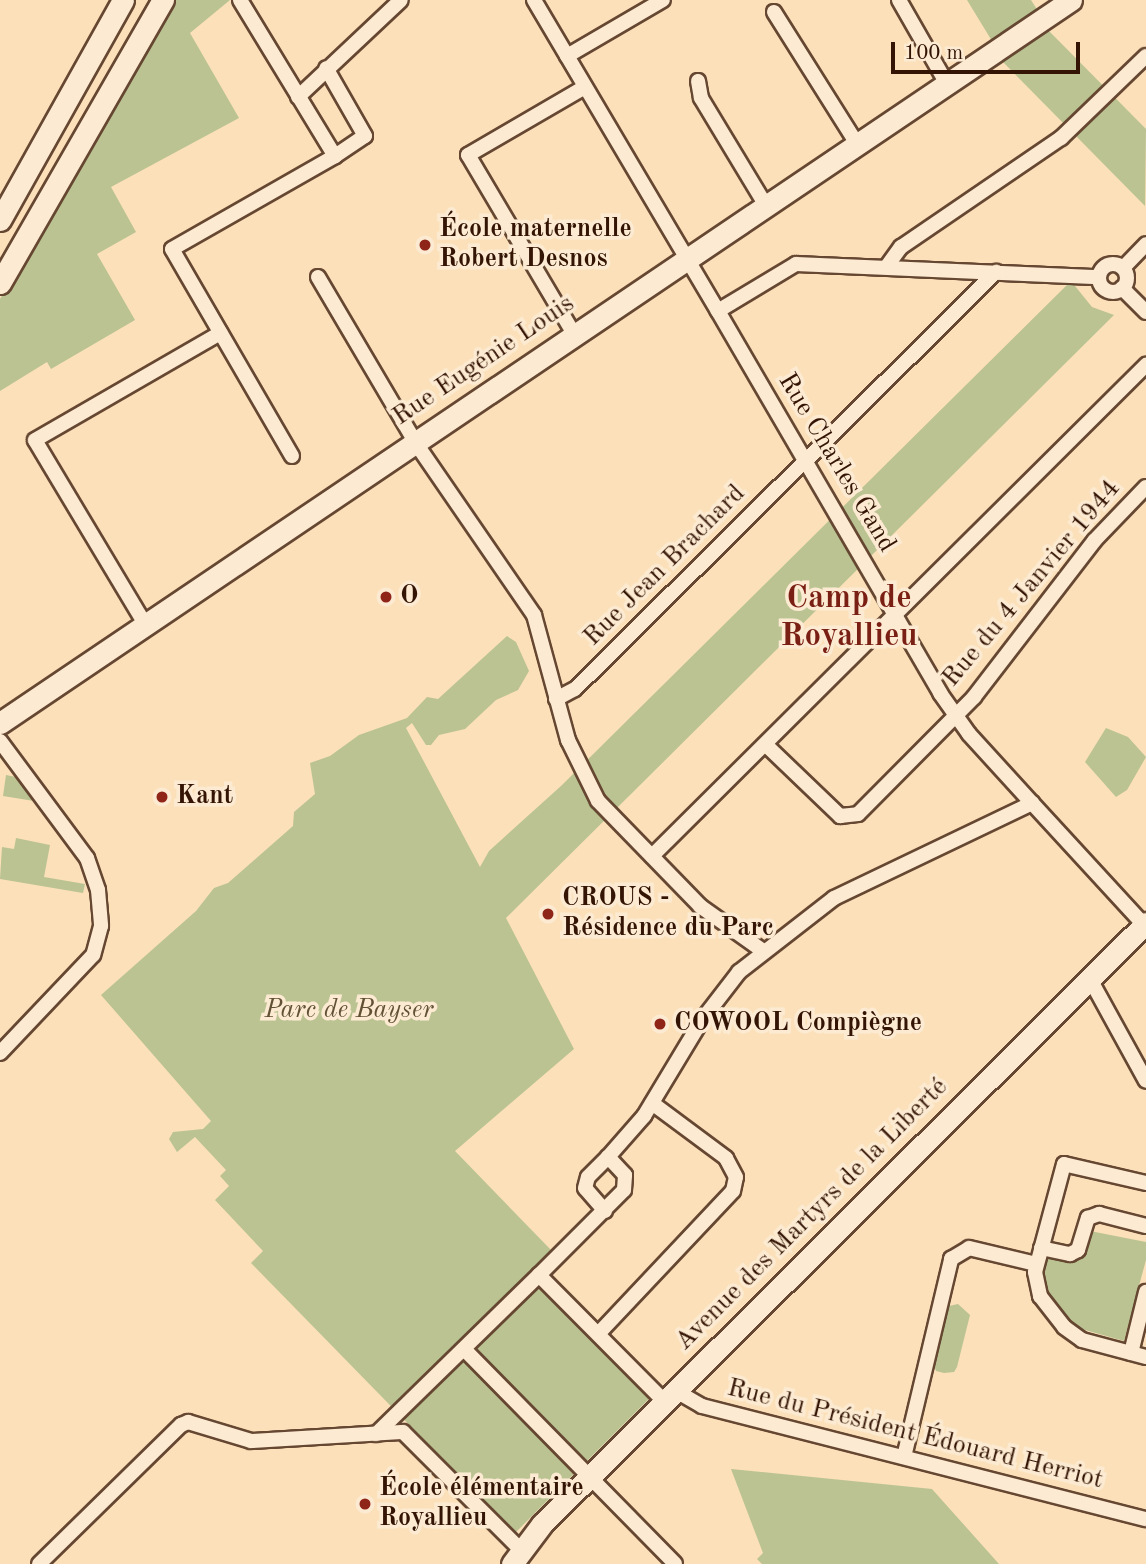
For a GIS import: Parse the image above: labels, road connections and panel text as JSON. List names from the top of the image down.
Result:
{
  "streets": {
    "street": [
      "Rue Eugénie Louis",
      "Rue Charles Gand",
      "Rue Jean Brachard",
      "Rue du 4 Janvier 1944",
      "Avenue des Martyrs de la Liberté",
      "Rue du Président Édouard Herriot"
    ]
  },
  "crossings": [
    ["Rue Eugénie Louis", "Rue Charles Gand"],
    ["Rue Charles Gand", "Rue Jean Brachard"],
    ["Rue Charles Gand", "Rue du 4 Janvier 1944"],
    ["Rue Charles Gand", "Avenue des Martyrs de la Liberté"],
    ["Avenue des Martyrs de la Liberté", "Rue du Président Édouard Herriot"]
  ],
  "districts": ["Camp de Royallieu"],
  "parks": ["Parc de Bayser"],
  "places": [
    "École maternelle Robert Desnos",
    "O",
    "Kant",
    "CROUS - Résidence du Parc",
    "COWOOL Compiègne",
    "École élémentaire Royallieu"
  ],
  "scale_bar": "100 m"
}
